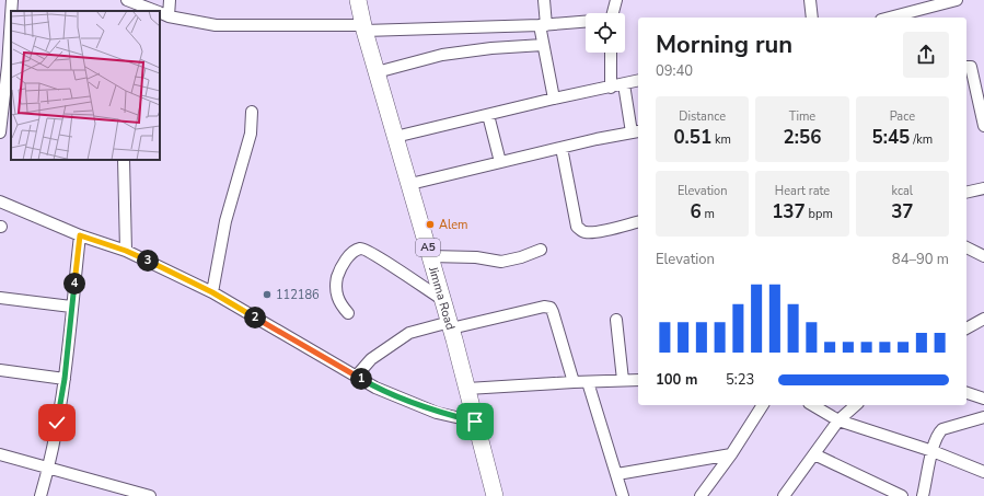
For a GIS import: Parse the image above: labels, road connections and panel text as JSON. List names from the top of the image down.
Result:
{
  "streets": {
    "highway": ["A5", "Jimma Road"]
  },
  "places": ["Alem", "112186"],
  "page": {
    "heading": ["Morning run", "09:40"],
    "stats": [
      ["Distance", "0.51 km"],
      ["Time", "2:56"],
      ["Pace", "5:45 /km"],
      ["Elevation", "6 m"],
      ["Heart rate", "137 bpm"],
      ["kcal", "37"]
    ],
    "chart": ["Elevation", "84–90 m"],
    "pins": [
      "3",
      "4",
      "2",
      "1"
    ],
    "list": [
      {
        "name": "100 m",
        "note": "5:23"
      }
    ]
  }
}
